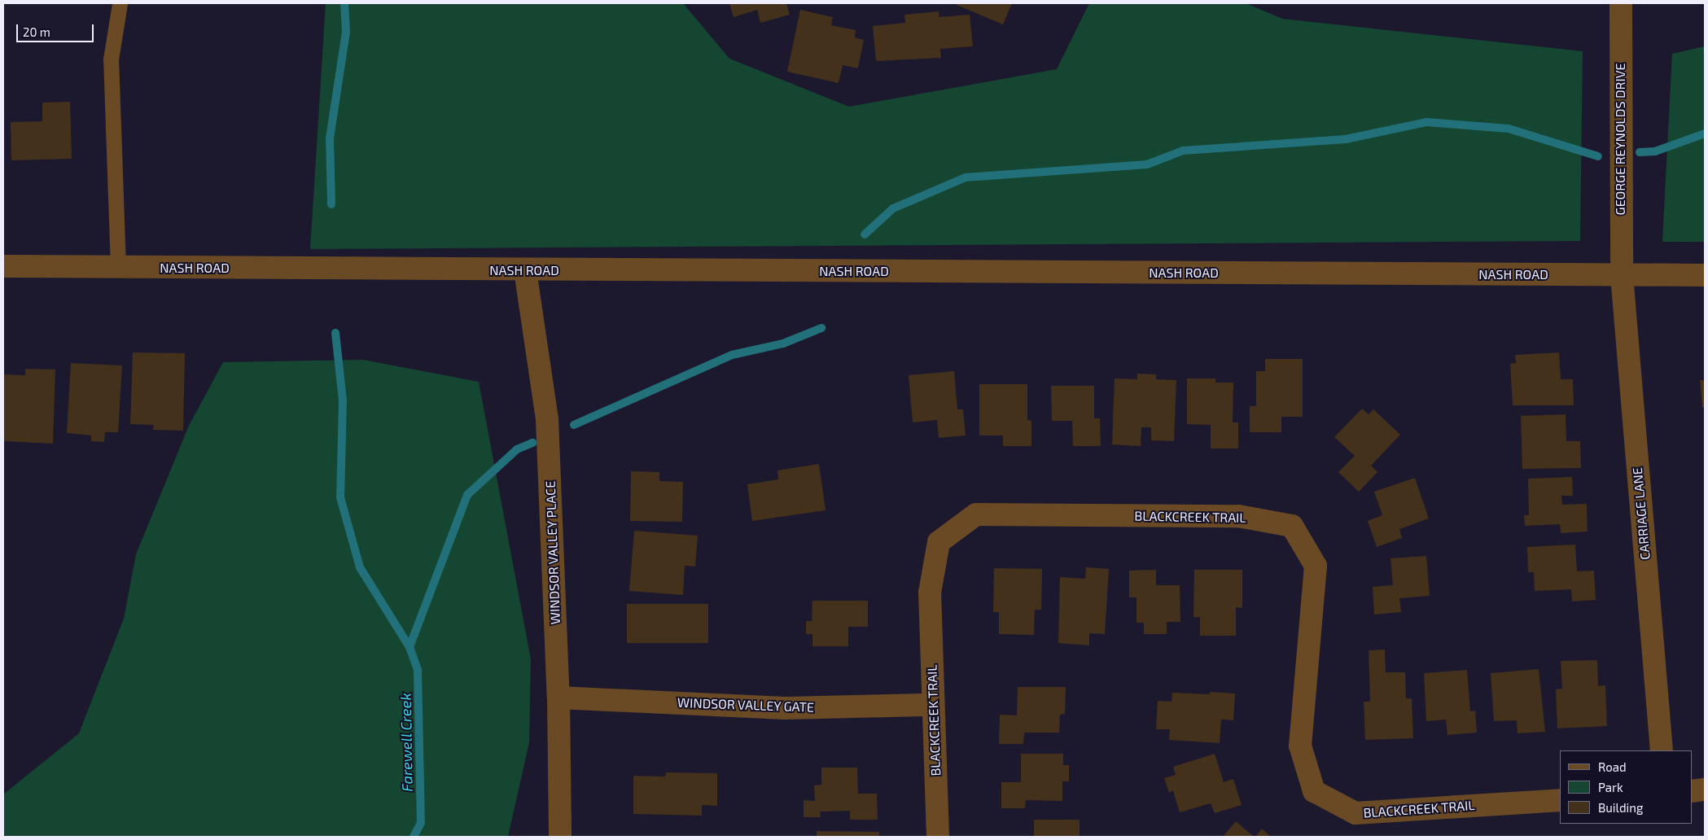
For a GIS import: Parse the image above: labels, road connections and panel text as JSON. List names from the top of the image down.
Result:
{
  "streets": {
    "street": [
      "GEORGE REYNOLDS DRIVE",
      "NASH ROAD",
      "CARRIAGE LANE",
      "BLACKCREEK TRAIL",
      "WINDSOR VALLEY PLACE",
      "WINDSOR VALLEY GATE"
    ]
  },
  "crossings": [
    ["GEORGE REYNOLDS DRIVE", "NASH ROAD"],
    ["GEORGE REYNOLDS DRIVE", "CARRIAGE LANE"],
    ["NASH ROAD", "CARRIAGE LANE"],
    ["NASH ROAD", "WINDSOR VALLEY PLACE"],
    ["BLACKCREEK TRAIL", "WINDSOR VALLEY GATE"],
    ["WINDSOR VALLEY PLACE", "WINDSOR VALLEY GATE"]
  ],
  "water": ["Farewell Creek"],
  "legend": ["Road", "Park", "Building"],
  "scale_bar": "20 m"
}
